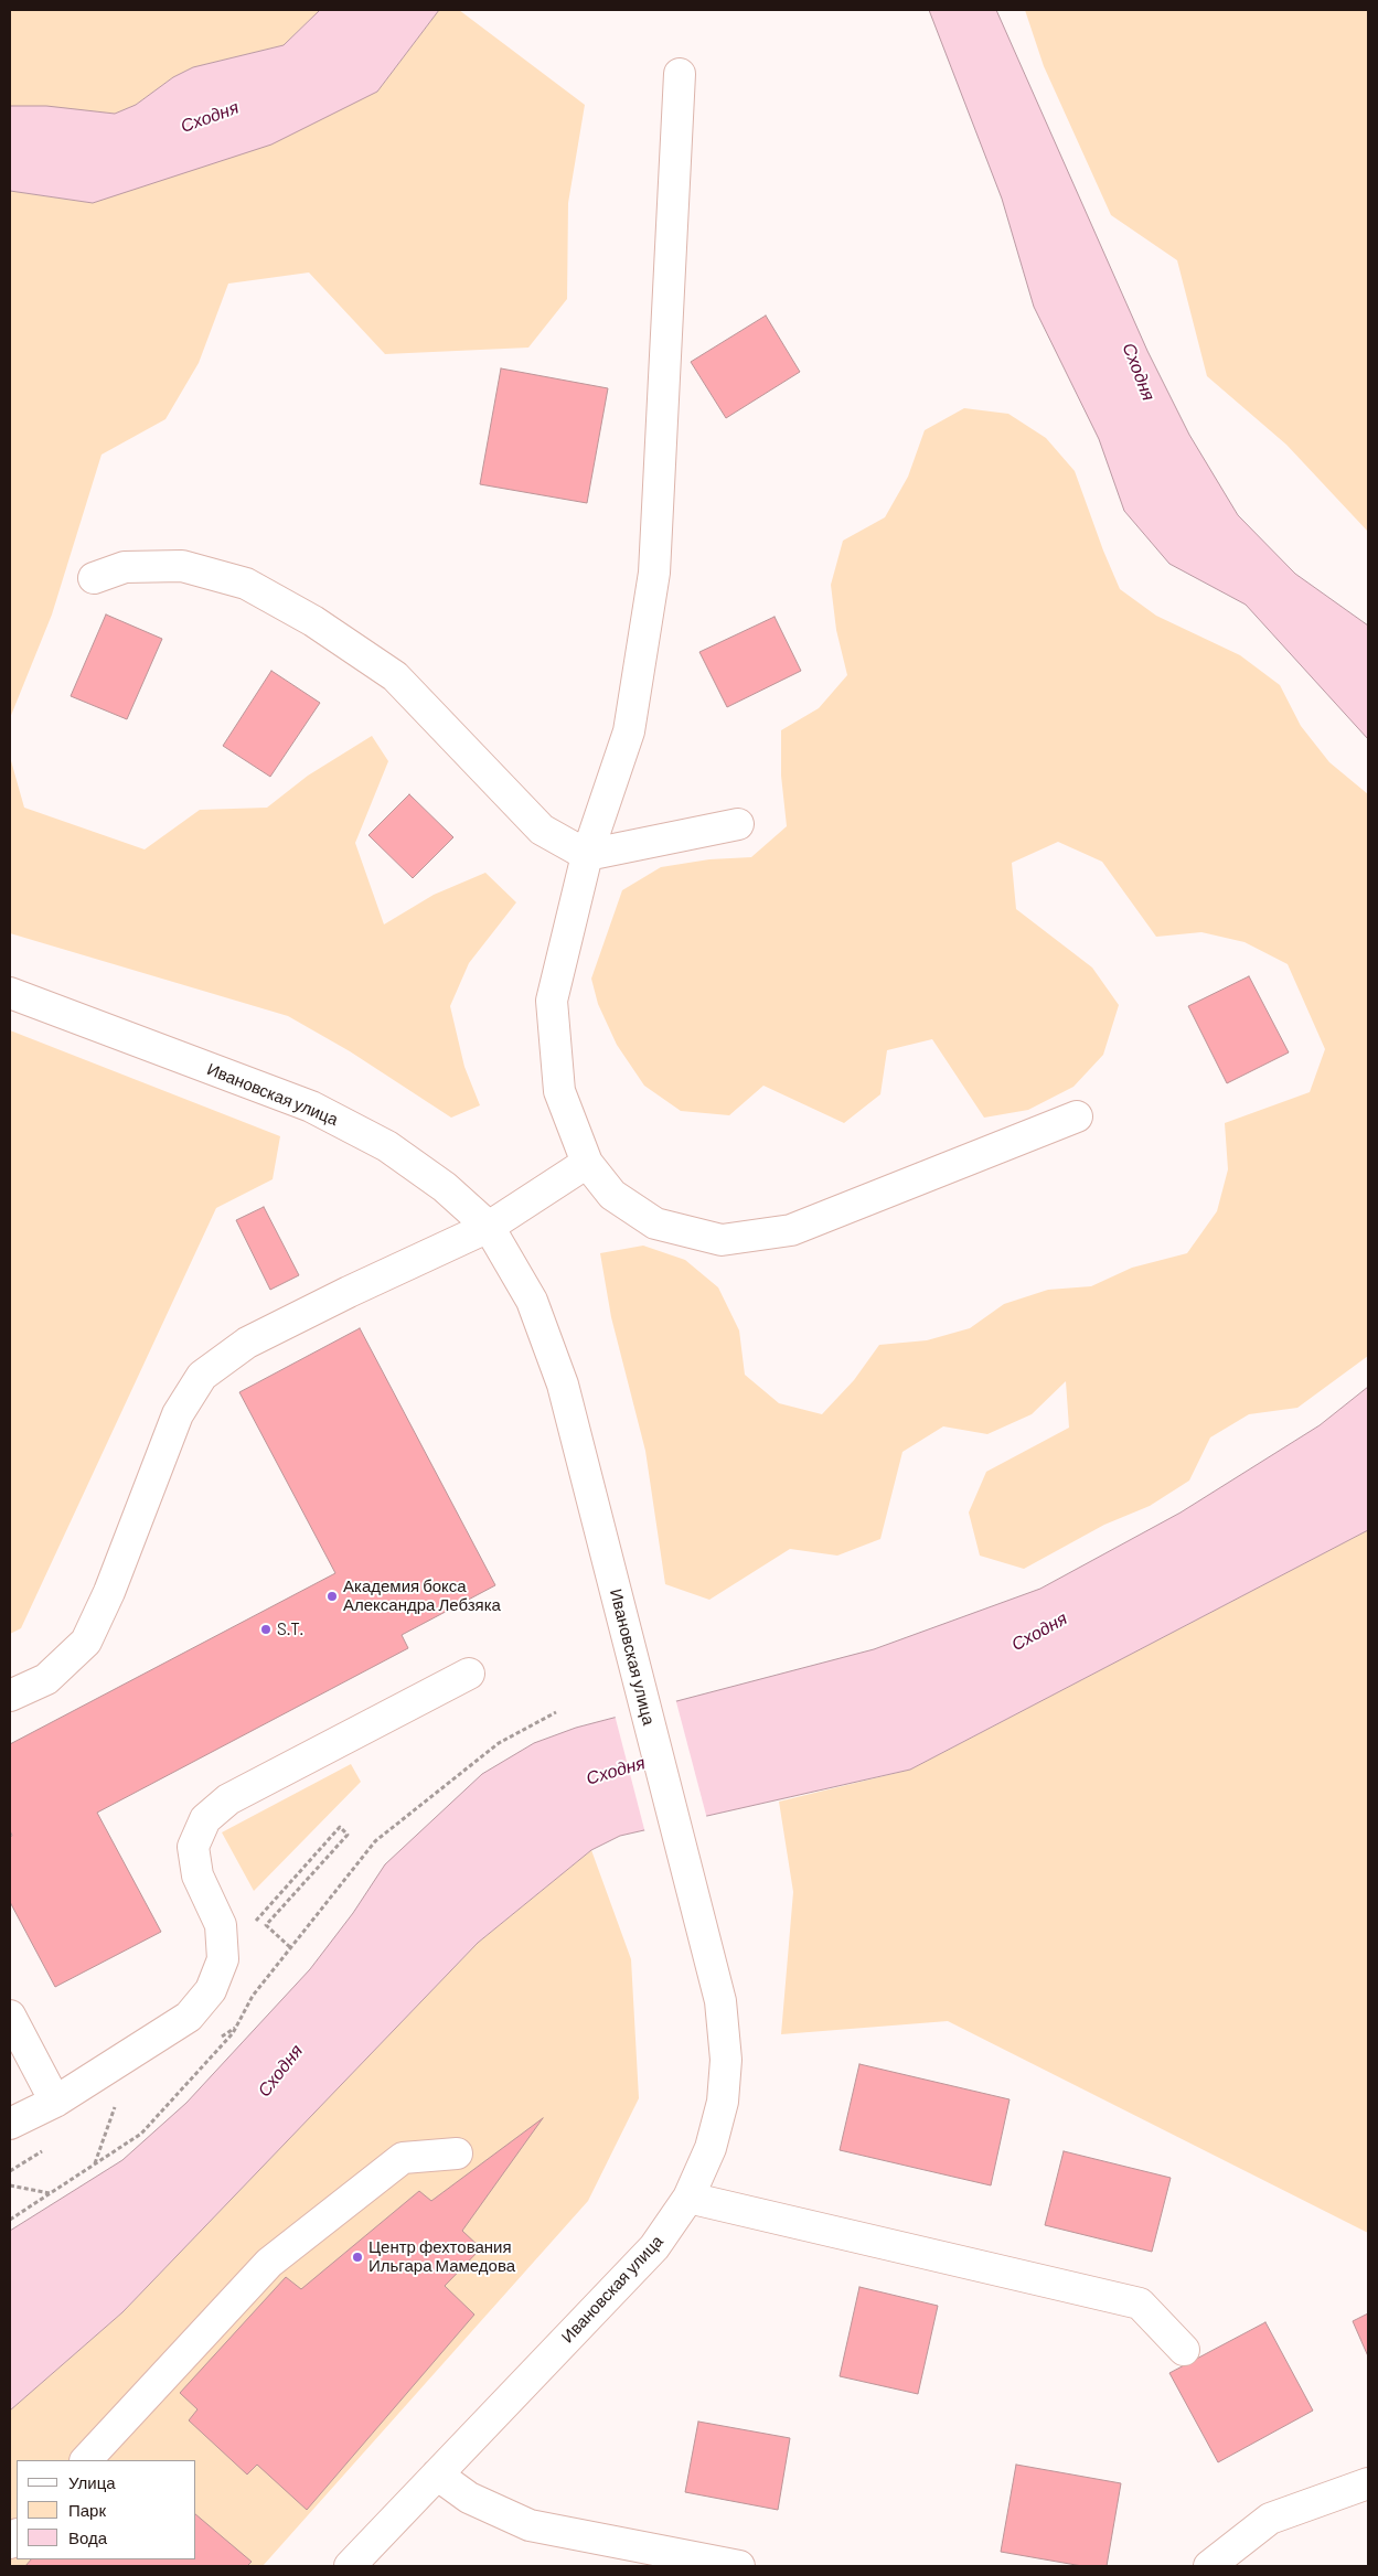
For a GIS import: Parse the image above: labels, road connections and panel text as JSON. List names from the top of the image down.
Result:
{
  "streets": {
    "street": ["Ивановская улица"]
  },
  "water": ["Сходня"],
  "places": ["Академия бокса Александра Лебзяка", "S.T.", "Центр фехтования Ильгара Мамедова"],
  "legend": ["Улица", "Парк", "Вода"]
}
